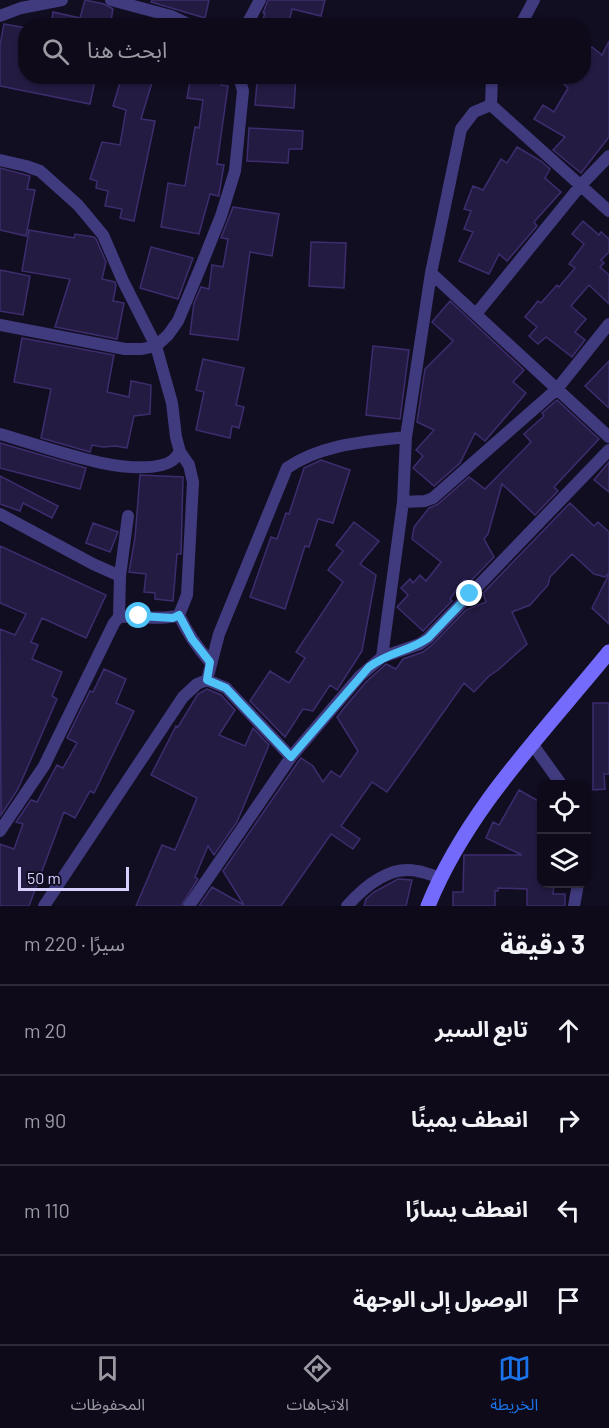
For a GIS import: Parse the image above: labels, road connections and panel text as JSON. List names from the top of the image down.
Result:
{
  "scale_bar": "50 m",
  "page": {
    "search": "ابحث هنا",
    "scale": "50 m",
    "heading": ["3 دقيقة", "سيرًا · 220 m"],
    "list": [
      ["تابع السير", "20 m"],
      ["انعطف يمينًا", "90 m"],
      ["انعطف يسارًا", "110 m"],
      "الوصول إلى الوجهة"
    ],
    "nav": ["الخريطة", "الاتجاهات", "المحفوظات"]
  }
}
